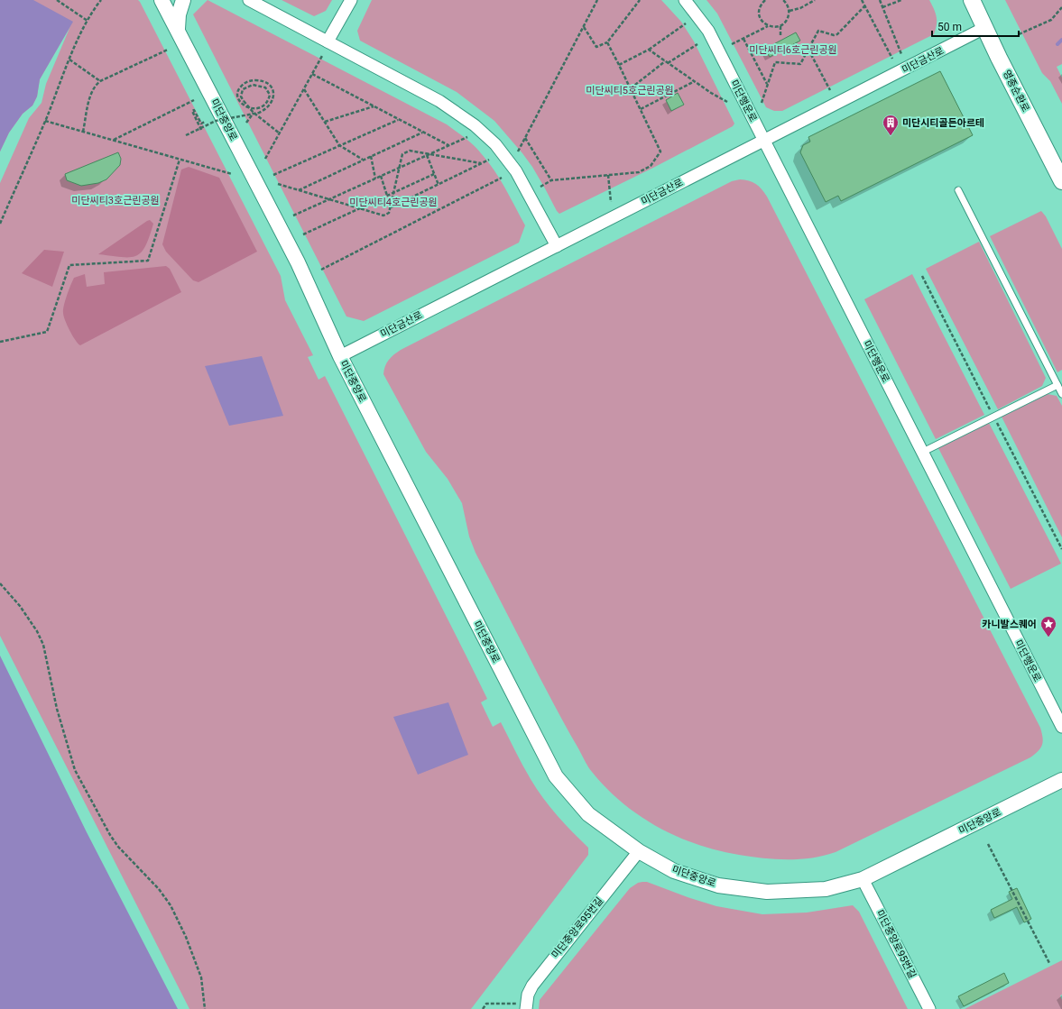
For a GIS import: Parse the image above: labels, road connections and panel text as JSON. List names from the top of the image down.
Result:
{
  "streets": {
    "main road": ["영종순환로"],
    "street": [
      "미단금산로",
      "미단행운로",
      "미단중앙로",
      "미단중앙로95번길"
    ]
  },
  "crossings": [
    ["미단금산로", "영종순환로"],
    ["미단금산로", "미단행운로"],
    ["미단금산로", "미단중앙로"],
    ["미단중앙로", "미단중앙로95번길"]
  ],
  "parks": [
    "미단씨티6호근린공원",
    "미단씨티5호근린공원",
    "미단씨티3호근린공원",
    "미단씨티4호근린공원"
  ],
  "places": {
    "building": ["미단시티골든아르테"],
    "place": ["카니발스퀘어"]
  },
  "scale_bar": "50 m"
}
